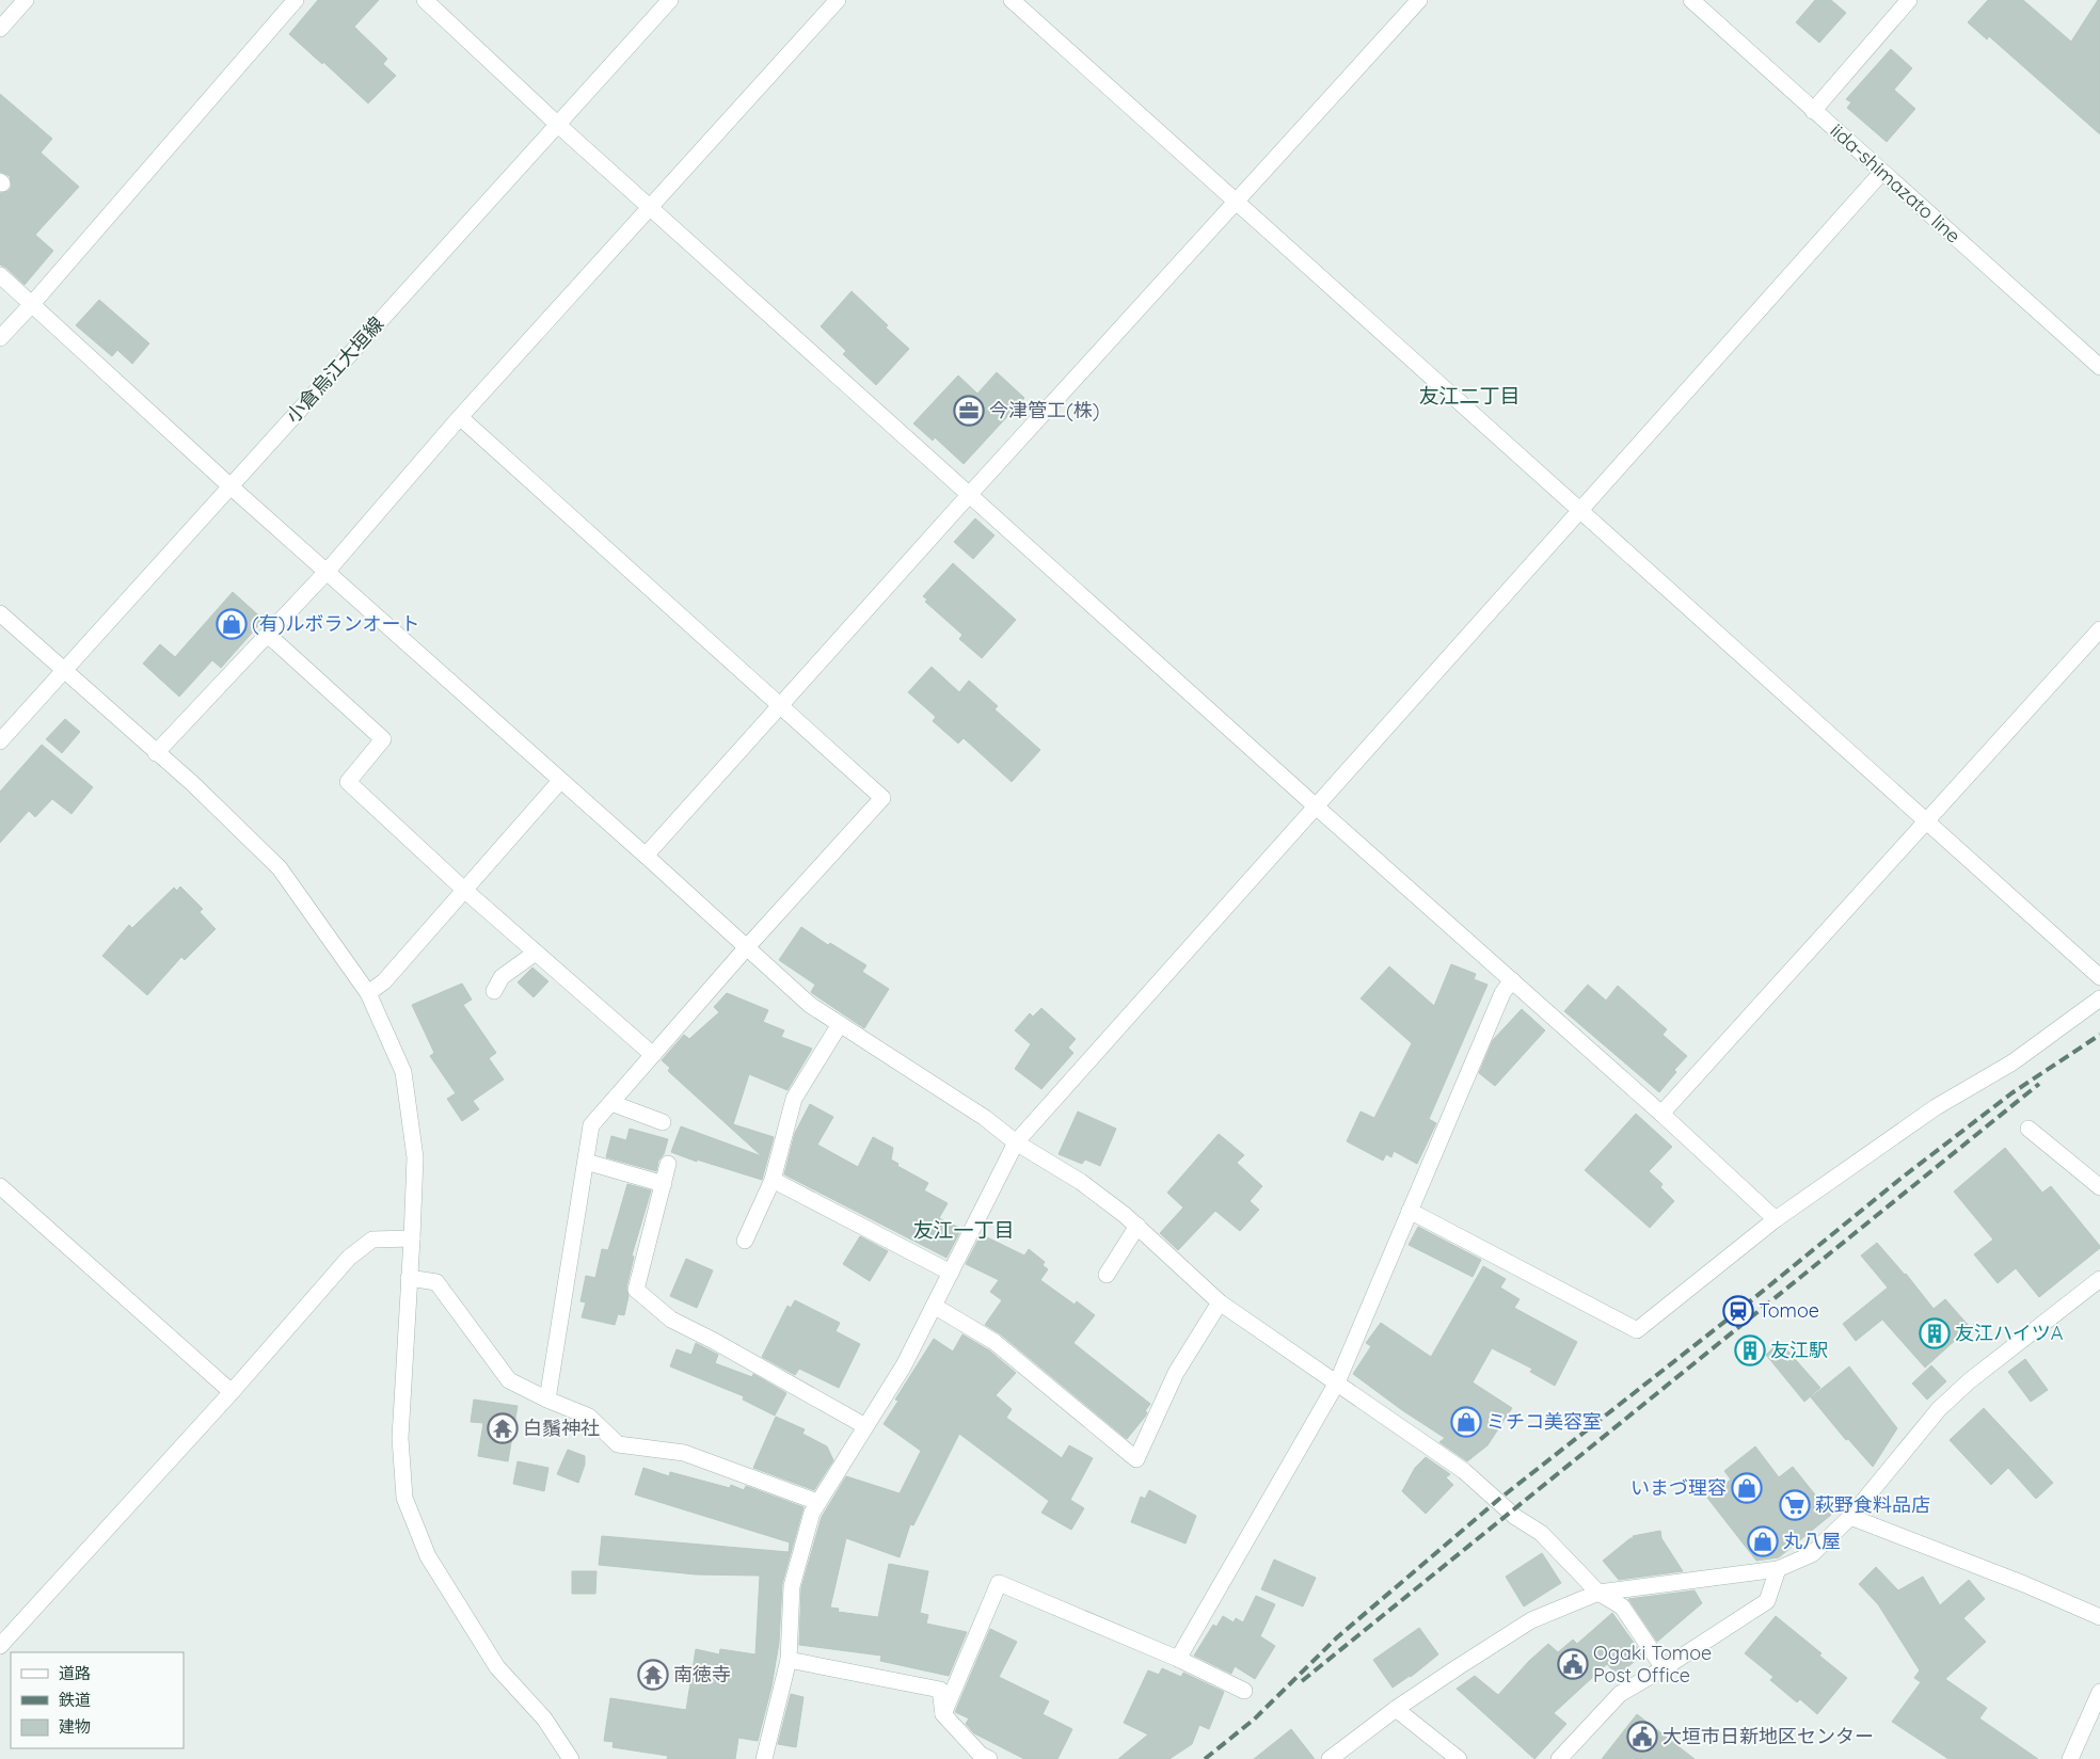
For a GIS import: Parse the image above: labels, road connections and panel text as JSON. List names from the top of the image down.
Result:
{
  "streets": {
    "street": ["iida-shimazato line", "小倉烏江大垣線"]
  },
  "districts": ["友江二丁目", "友江一丁目"],
  "places": {
    "office": ["今津管工(株)"],
    "shop": [
      "(有)ルボランオート",
      "ミチコ美容室",
      "いまづ理容",
      "丸八屋"
    ],
    "station": ["Tomoe"],
    "building": ["友江ハイツA", "友江駅"],
    "temple": ["白鬚神社", "南徳寺"],
    "supermarket": ["萩野食料品店"],
    "public building": ["Ogaki Tomoe Post Office", "大垣市日新地区センター"]
  },
  "legend": ["道路", "鉄道", "建物"]
}
